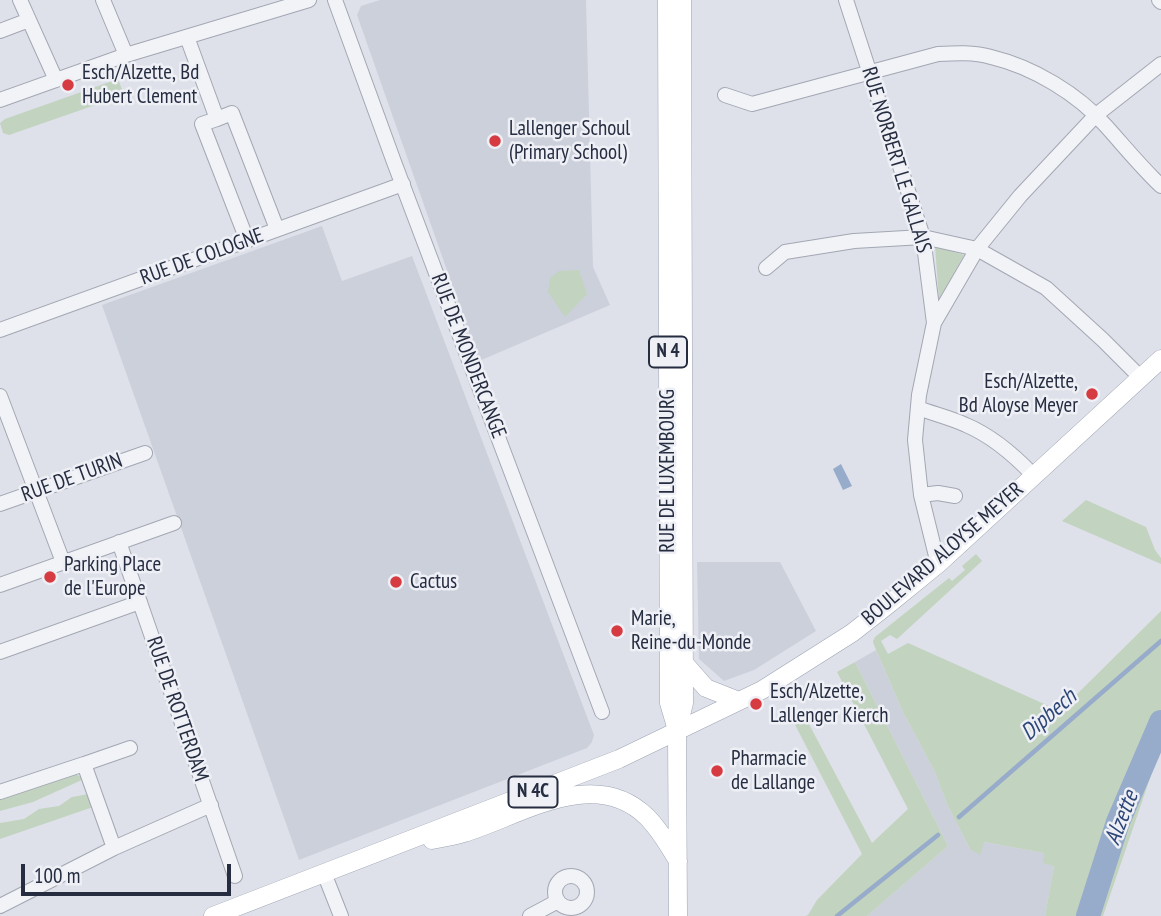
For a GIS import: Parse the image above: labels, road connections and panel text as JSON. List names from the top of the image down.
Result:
{
  "streets": {
    "main road": [
      "N 4",
      "RUE DE LUXEMBOURG",
      "BOULEVARD ALOYSE MEYER",
      "N 4C"
    ],
    "street": [
      "RUE NORBERT LE GALLAIS",
      "RUE DE COLOGNE",
      "RUE DE MONDERCANGE",
      "RUE DE TURIN",
      "RUE DE ROTTERDAM"
    ]
  },
  "crossings": [
    ["RUE DE COLOGNE", "RUE DE MONDERCANGE"],
    ["RUE DE LUXEMBOURG", "BOULEVARD ALOYSE MEYER"],
    ["RUE DE LUXEMBOURG", "N 4C"],
    ["BOULEVARD ALOYSE MEYER", "N 4C"]
  ],
  "water": ["Dipbech", "Alzette"],
  "places": [
    "Esch/Alzette, Bd Hubert Clement",
    "Lallenger Schoul (Primary School)",
    "Esch/Alzette, Bd Aloyse Meyer",
    "Parking Place de l'Europe",
    "Cactus",
    "Marie, Reine-du-Monde",
    "Esch/Alzette, Lallenger Kierch",
    "Pharmacie de Lallange"
  ],
  "scale_bar": "100 m"
}
